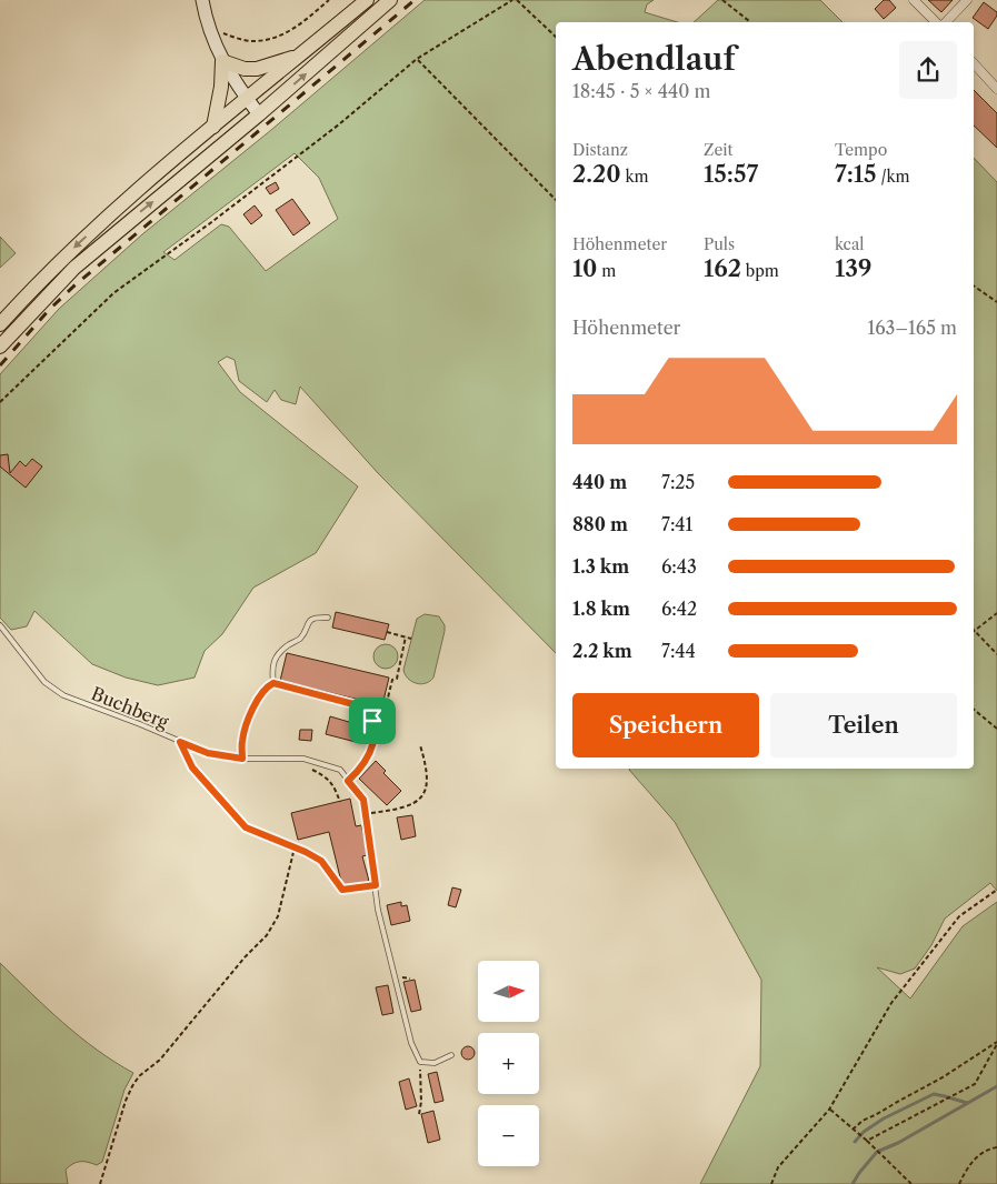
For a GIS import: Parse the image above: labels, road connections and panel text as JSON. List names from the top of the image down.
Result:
{
  "streets": {
    "lane": ["Buchberg"]
  },
  "north": "right",
  "page": {
    "heading": ["Abendlauf", "18:45 · 5 × 440 m"],
    "stats": [
      ["Distanz", "2.20 km"],
      ["Zeit", "15:57"],
      ["Tempo", "7:15 /km"],
      ["Höhenmeter", "10 m"],
      ["Puls", "162 bpm"],
      ["kcal", "139"]
    ],
    "chart": ["Höhenmeter", "163–165 m"],
    "list": [
      {
        "name": "440 m",
        "note": "7:25"
      },
      {
        "name": "880 m",
        "note": "7:41"
      },
      {
        "name": "1.3 km",
        "note": "6:43"
      },
      {
        "name": "1.8 km",
        "note": "6:42"
      },
      {
        "name": "2.2 km",
        "note": "7:44"
      }
    ],
    "buttons": ["Speichern", "Teilen"],
    "map_buttons": ["+", "−"]
  }
}
